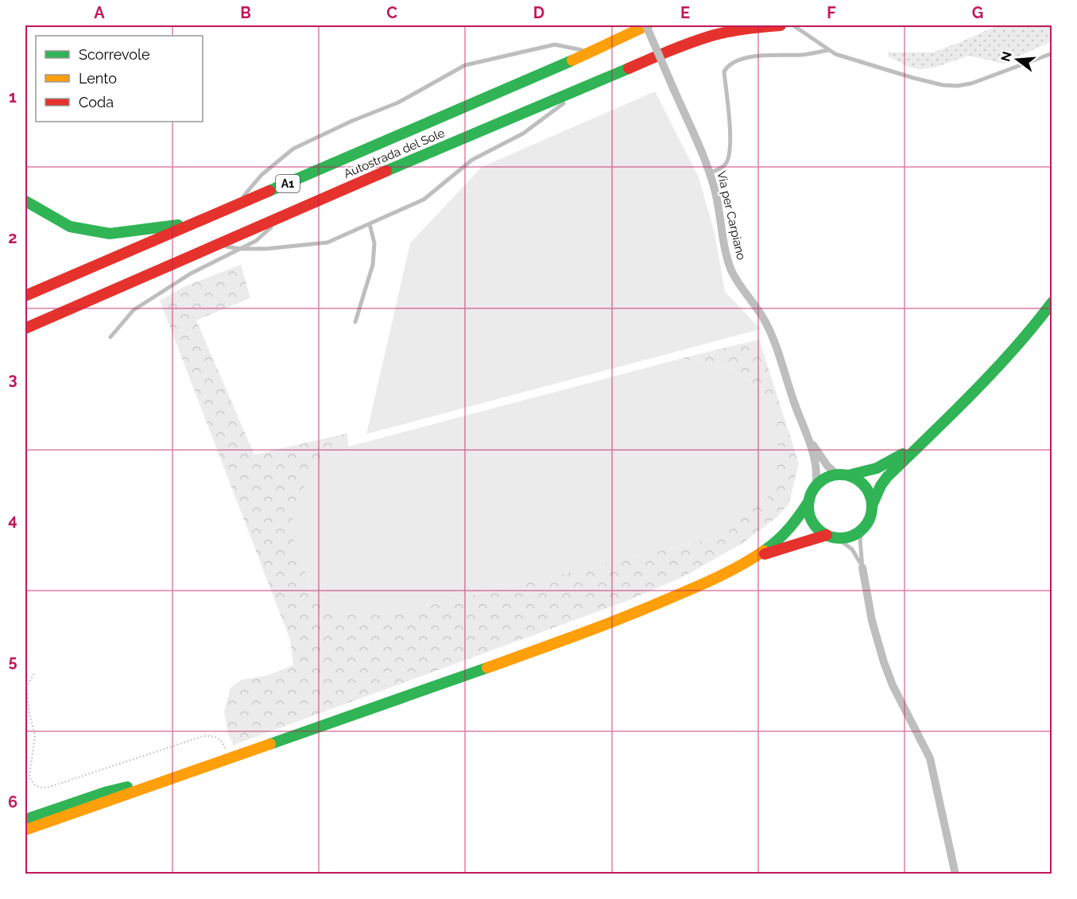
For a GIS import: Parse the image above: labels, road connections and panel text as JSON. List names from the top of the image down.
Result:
{
  "streets": {
    "main road": ["Autostrada del Sole", "A1"],
    "street": ["Via per Carpiano"]
  },
  "crossings": [
    ["Autostrada del Sole", "A1"],
    ["Autostrada del Sole", "Via per Carpiano"]
  ],
  "legend": ["Scorrevole", "Lento", "Coda"],
  "north": "left",
  "grid": {
    "columns": [
      "A",
      "B",
      "C",
      "D",
      "E",
      "F",
      "G"
    ],
    "rows": [
      "1",
      "2",
      "3",
      "4",
      "5",
      "6"
    ]
  }
}
